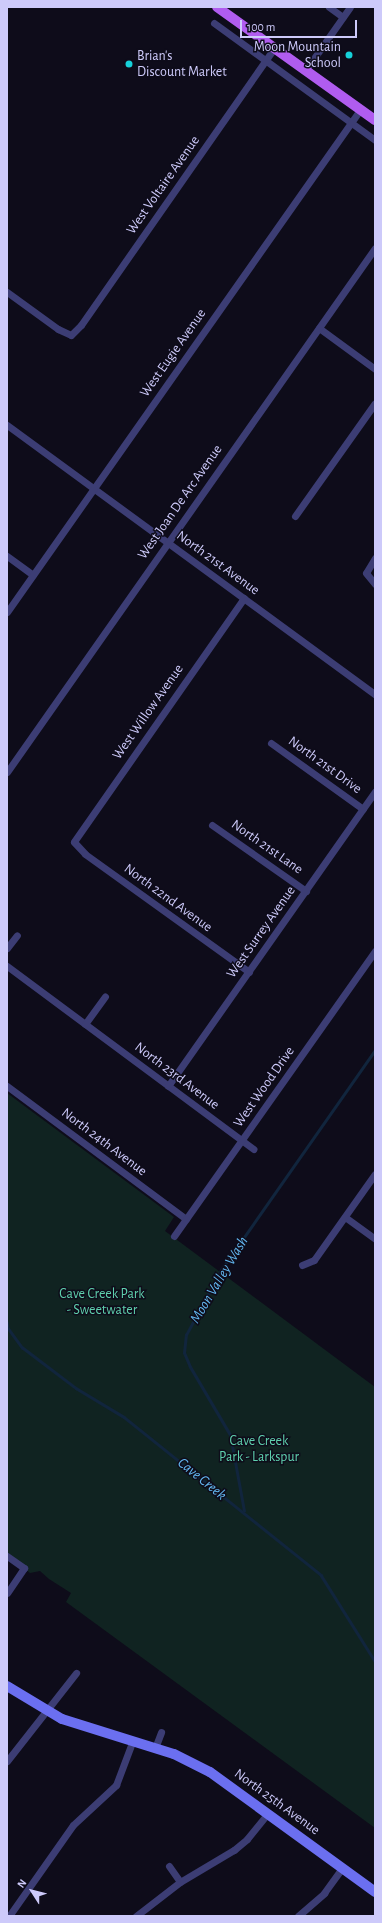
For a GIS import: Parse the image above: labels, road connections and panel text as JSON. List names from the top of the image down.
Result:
{
  "streets": {
    "street": [
      "West Voltaire Avenue",
      "West Eugie Avenue",
      "West Joan De Arc Avenue",
      "North 21st Avenue",
      "West Willow Avenue",
      "North 21st Drive",
      "North 21st Lane",
      "North 22nd Avenue",
      "West Surrey Avenue",
      "North 23rd Avenue",
      "West Wood Drive",
      "North 24th Avenue",
      "North 25th Avenue"
    ]
  },
  "crossings": [
    ["West Eugie Avenue", "North 21st Avenue"],
    ["West Joan De Arc Avenue", "North 21st Avenue"],
    ["North 21st Avenue", "West Willow Avenue"],
    ["West Willow Avenue", "North 22nd Avenue"],
    ["North 21st Drive", "West Surrey Avenue"],
    ["North 21st Lane", "West Surrey Avenue"],
    ["North 22nd Avenue", "West Surrey Avenue"],
    ["West Surrey Avenue", "North 23rd Avenue"],
    ["North 23rd Avenue", "West Wood Drive"],
    ["West Wood Drive", "North 24th Avenue"]
  ],
  "water": ["Moon Valley Wash", "Cave Creek"],
  "parks": ["Cave Creek Park - Sweetwater", "Cave Creek Park - Larkspur"],
  "places": ["Moon Mountain School", "Brian's Discount Market"],
  "scale_bar": "100 m",
  "north": "top left"
}
